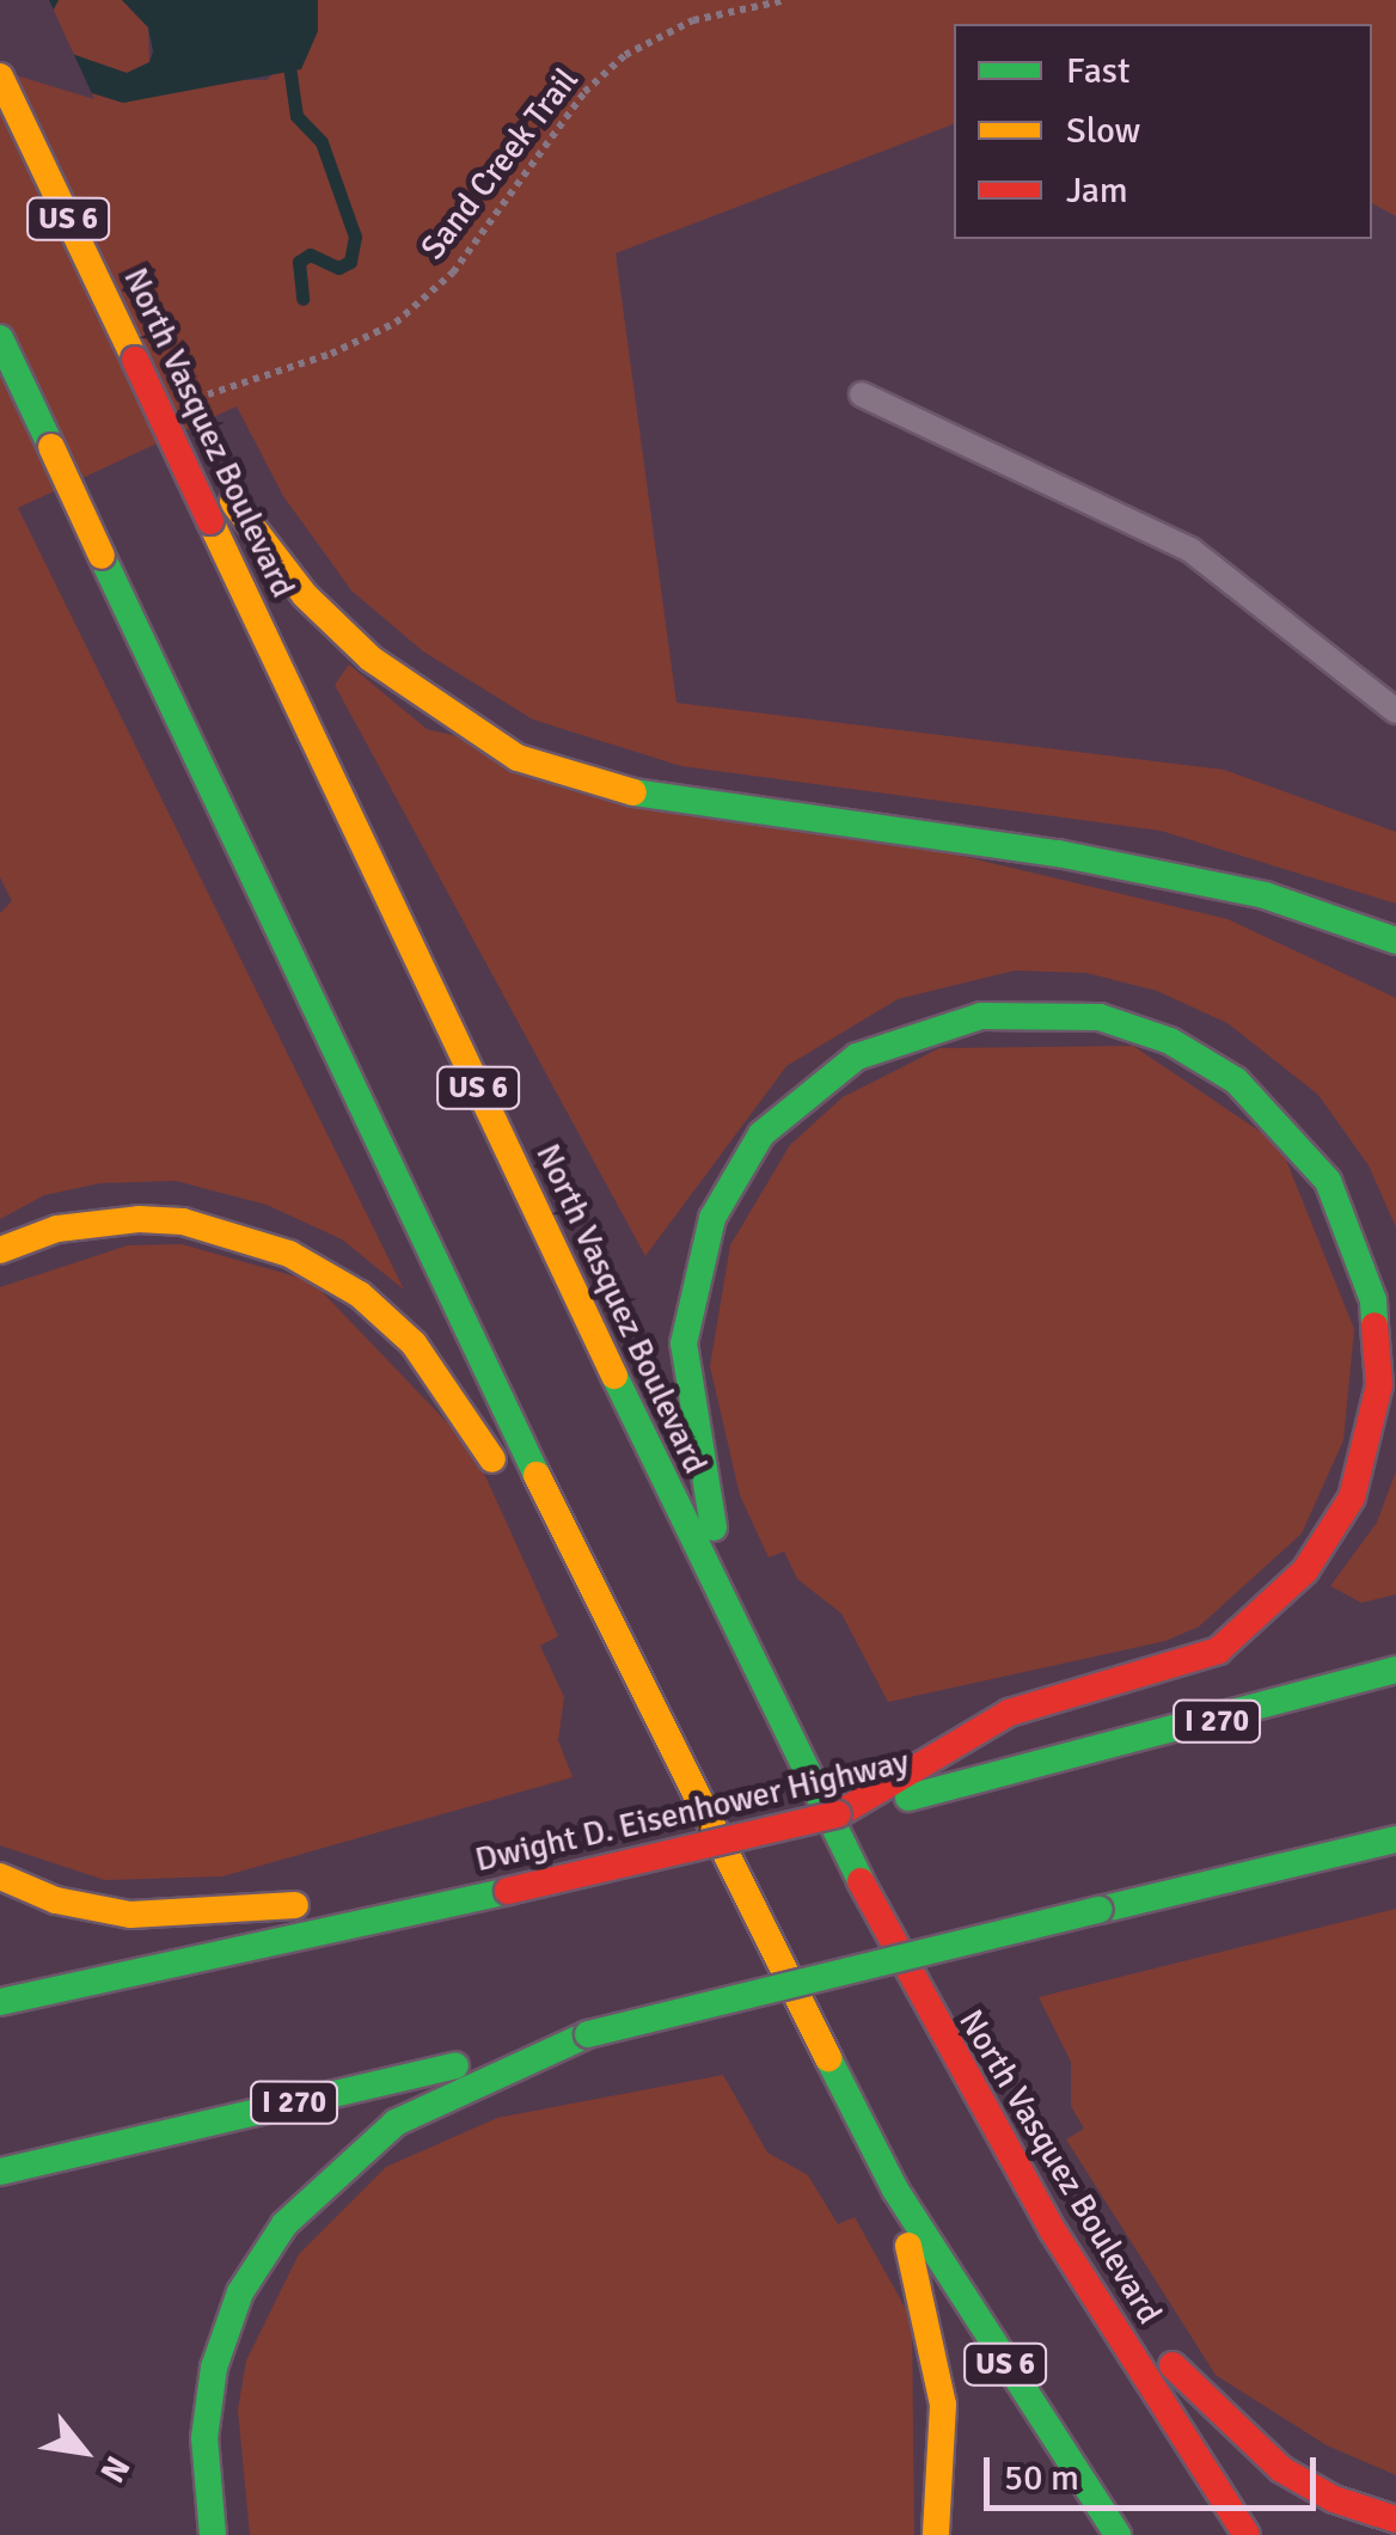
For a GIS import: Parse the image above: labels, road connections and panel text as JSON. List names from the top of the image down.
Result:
{
  "streets": {
    "highway": [
      "US 6",
      "North Vasquez Boulevard",
      "I 270",
      "Dwight D. Eisenhower Highway"
    ],
    "path": ["Sand Creek Trail"]
  },
  "legend": ["Fast", "Slow", "Jam"],
  "scale_bar": "50 m",
  "north": "bottom right"
}
